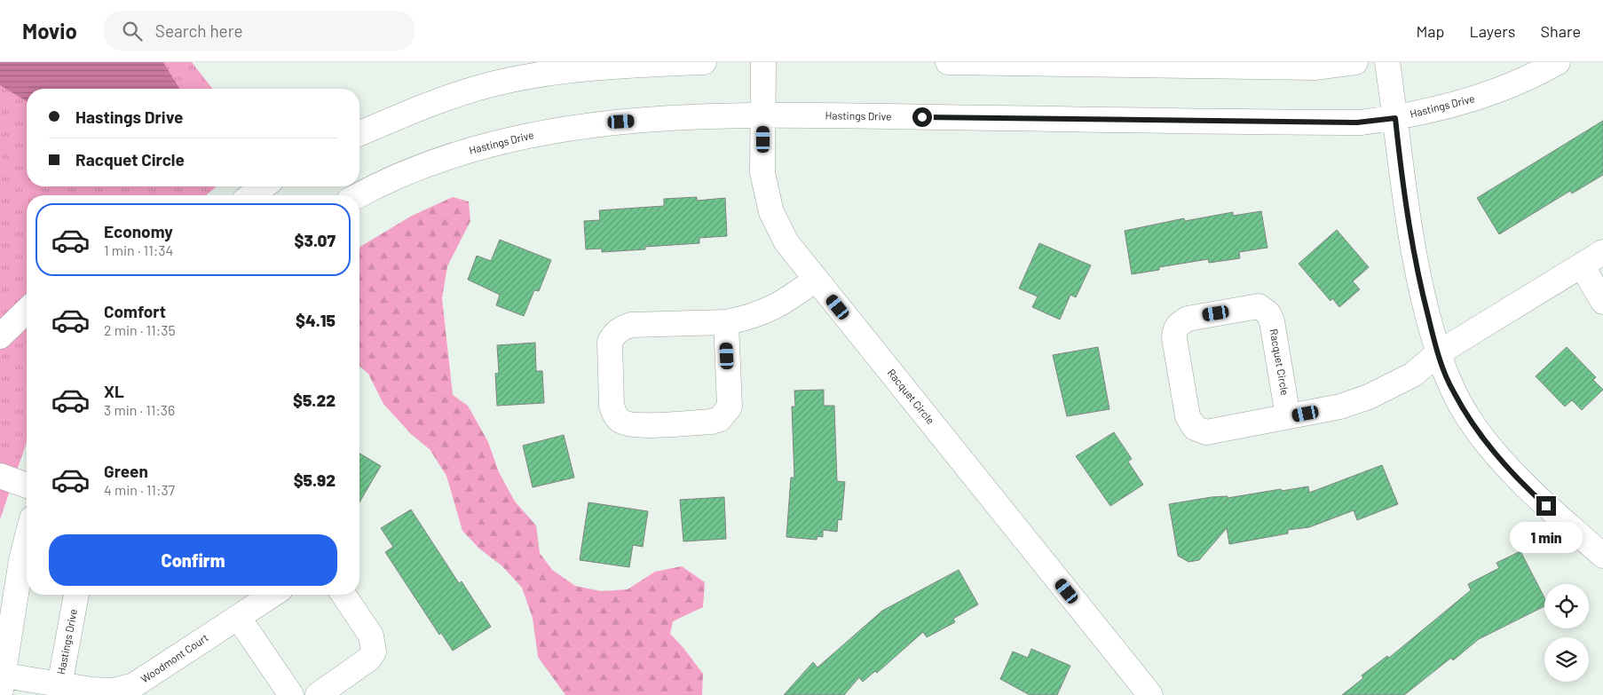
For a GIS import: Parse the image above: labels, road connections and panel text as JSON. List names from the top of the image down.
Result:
{
  "streets": {
    "street": ["Hastings Drive", "Racquet Circle", "Woodmont Court"]
  },
  "crossings": [
    ["Hastings Drive", "Racquet Circle"],
    ["Hastings Drive", "Woodmont Court"]
  ],
  "page": {
    "header": "Movio",
    "search": "Search here",
    "nav": ["Map", "Layers", "Share"],
    "banner": ["Hastings Drive", "Racquet Circle"],
    "list": [
      {
        "name": "Economy",
        "note": "1 min · 11:34",
        "value": "$3.07"
      },
      {
        "name": "Comfort",
        "note": "2 min · 11:35",
        "value": "$4.15"
      },
      {
        "name": "XL",
        "note": "3 min · 11:36",
        "value": "$5.22"
      },
      {
        "name": "Green",
        "note": "4 min · 11:37",
        "value": "$5.92"
      }
    ],
    "bubble": "1 min",
    "buttons": "Confirm"
  }
}
